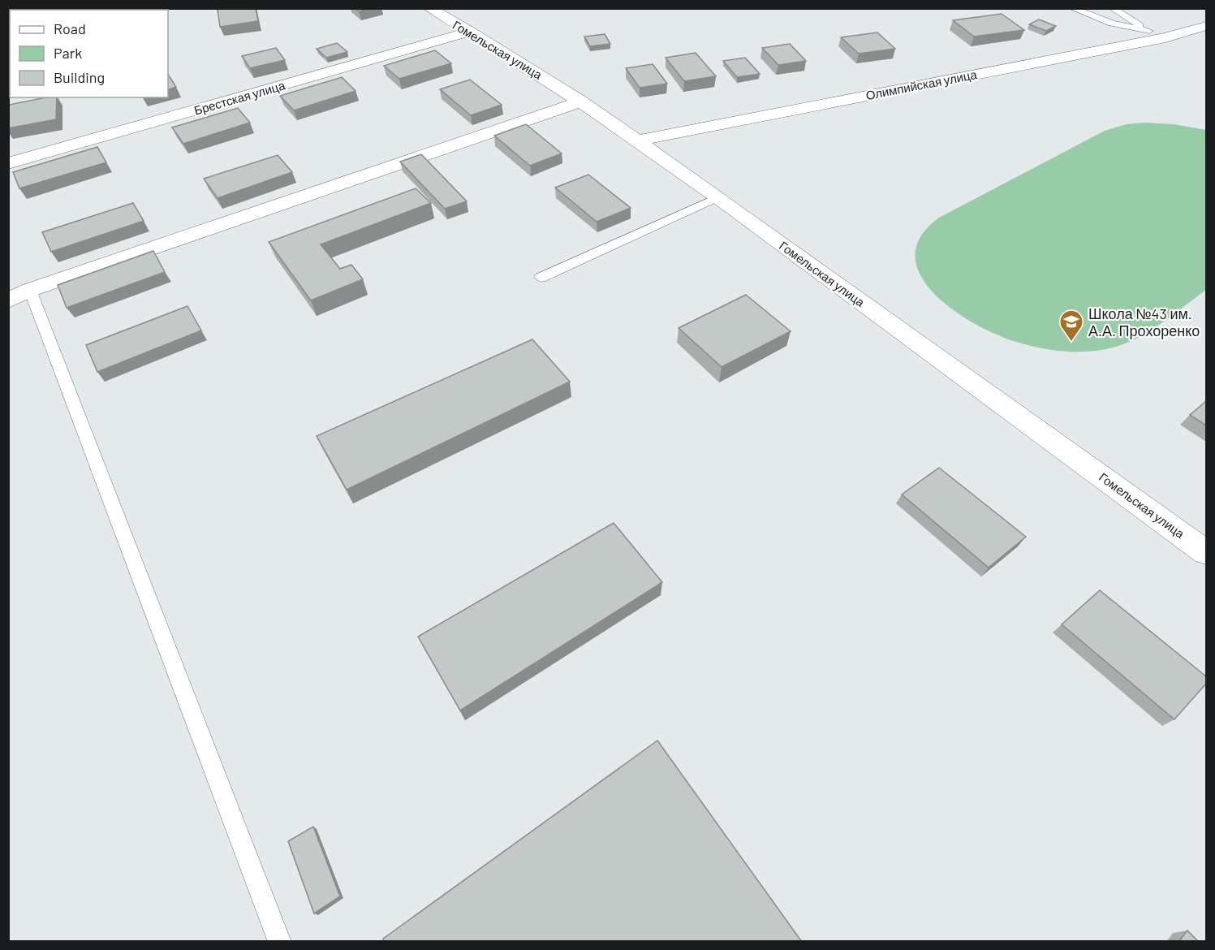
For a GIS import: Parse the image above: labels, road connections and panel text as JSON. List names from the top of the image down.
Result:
{
  "streets": {
    "street": ["Гомельская улица", "Олимпийская улица", "Брестская улица"]
  },
  "crossings": [
    ["Гомельская улица", "Олимпийская улица"],
    ["Гомельская улица", "Брестская улица"]
  ],
  "places": {
    "school or university": ["Школа №43 им. А.А. Прохоренко"]
  },
  "legend": ["Road", "Park", "Building"]
}
